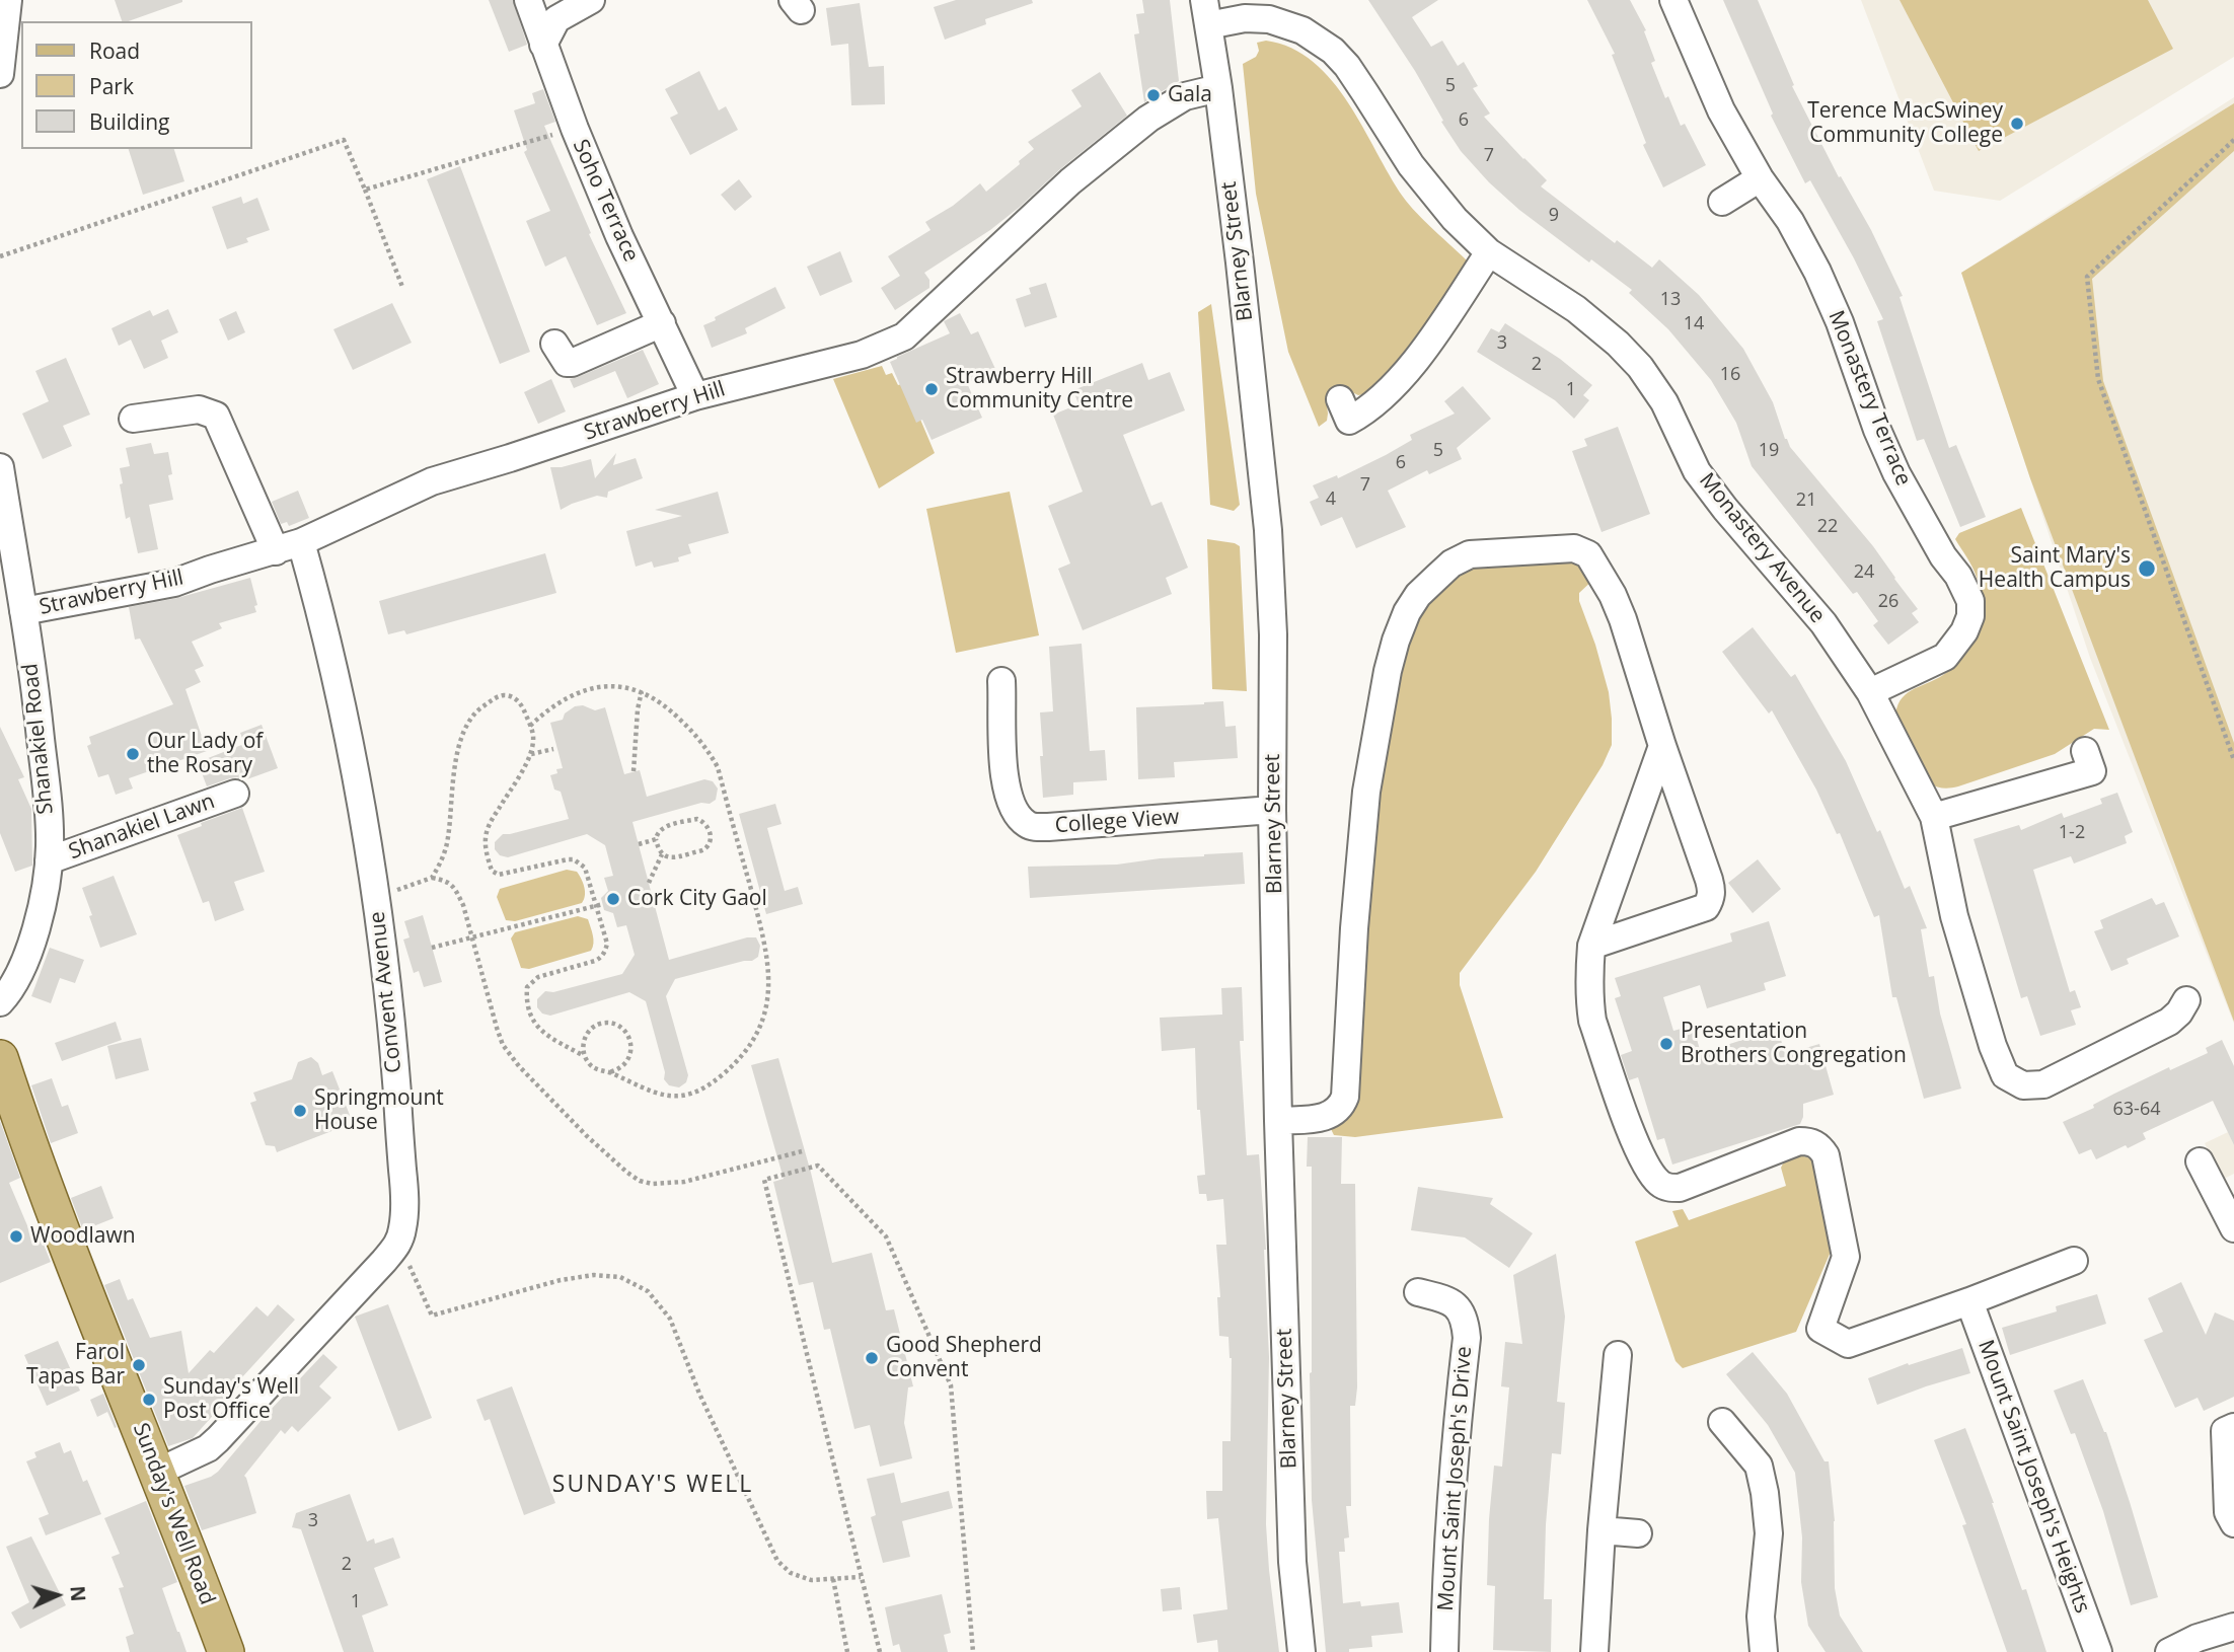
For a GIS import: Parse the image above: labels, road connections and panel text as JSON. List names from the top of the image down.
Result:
{
  "streets": {
    "main road": ["Sunday's Well Road"],
    "street": [
      "Soho Terrace",
      "Blarney Street",
      "Monastery Terrace",
      "Strawberry Hill",
      "Monastery Avenue",
      "Shanakiel Road",
      "College View",
      "Shanakiel Lawn",
      "Convent Avenue",
      "Mount Saint Joseph's Heights",
      "Mount Saint Joseph's Drive"
    ]
  },
  "crossings": [
    ["Soho Terrace", "Strawberry Hill"],
    ["Blarney Street", "Strawberry Hill"],
    ["Blarney Street", "Monastery Avenue"],
    ["Blarney Street", "College View"],
    ["Monastery Terrace", "Monastery Avenue"],
    ["Strawberry Hill", "Shanakiel Road"],
    ["Strawberry Hill", "Convent Avenue"],
    ["Shanakiel Road", "Shanakiel Lawn"]
  ],
  "districts": ["SUNDAY'S WELL"],
  "places": [
    "Gala",
    "Terence MacSwiney Community College",
    "Strawberry Hill Community Centre",
    "Saint Mary's Health Campus",
    "Our Lady of the Rosary",
    "Cork City Gaol",
    "Presentation Brothers Congregation",
    "Springmount House",
    "Woodlawn",
    "Good Shepherd Convent",
    "Farol Tapas Bar",
    "Sunday's Well Post Office"
  ],
  "house_numbers": [
    "5",
    "6",
    "7",
    "9",
    "13",
    "14",
    "3",
    "2",
    "16",
    "1",
    "5",
    "19",
    "6",
    "7",
    "4",
    "21",
    "22",
    "24",
    "26",
    "1-2",
    "63-64",
    "3",
    "2",
    "1"
  ],
  "legend": ["Road", "Park", "Building"],
  "north": "right"
}
